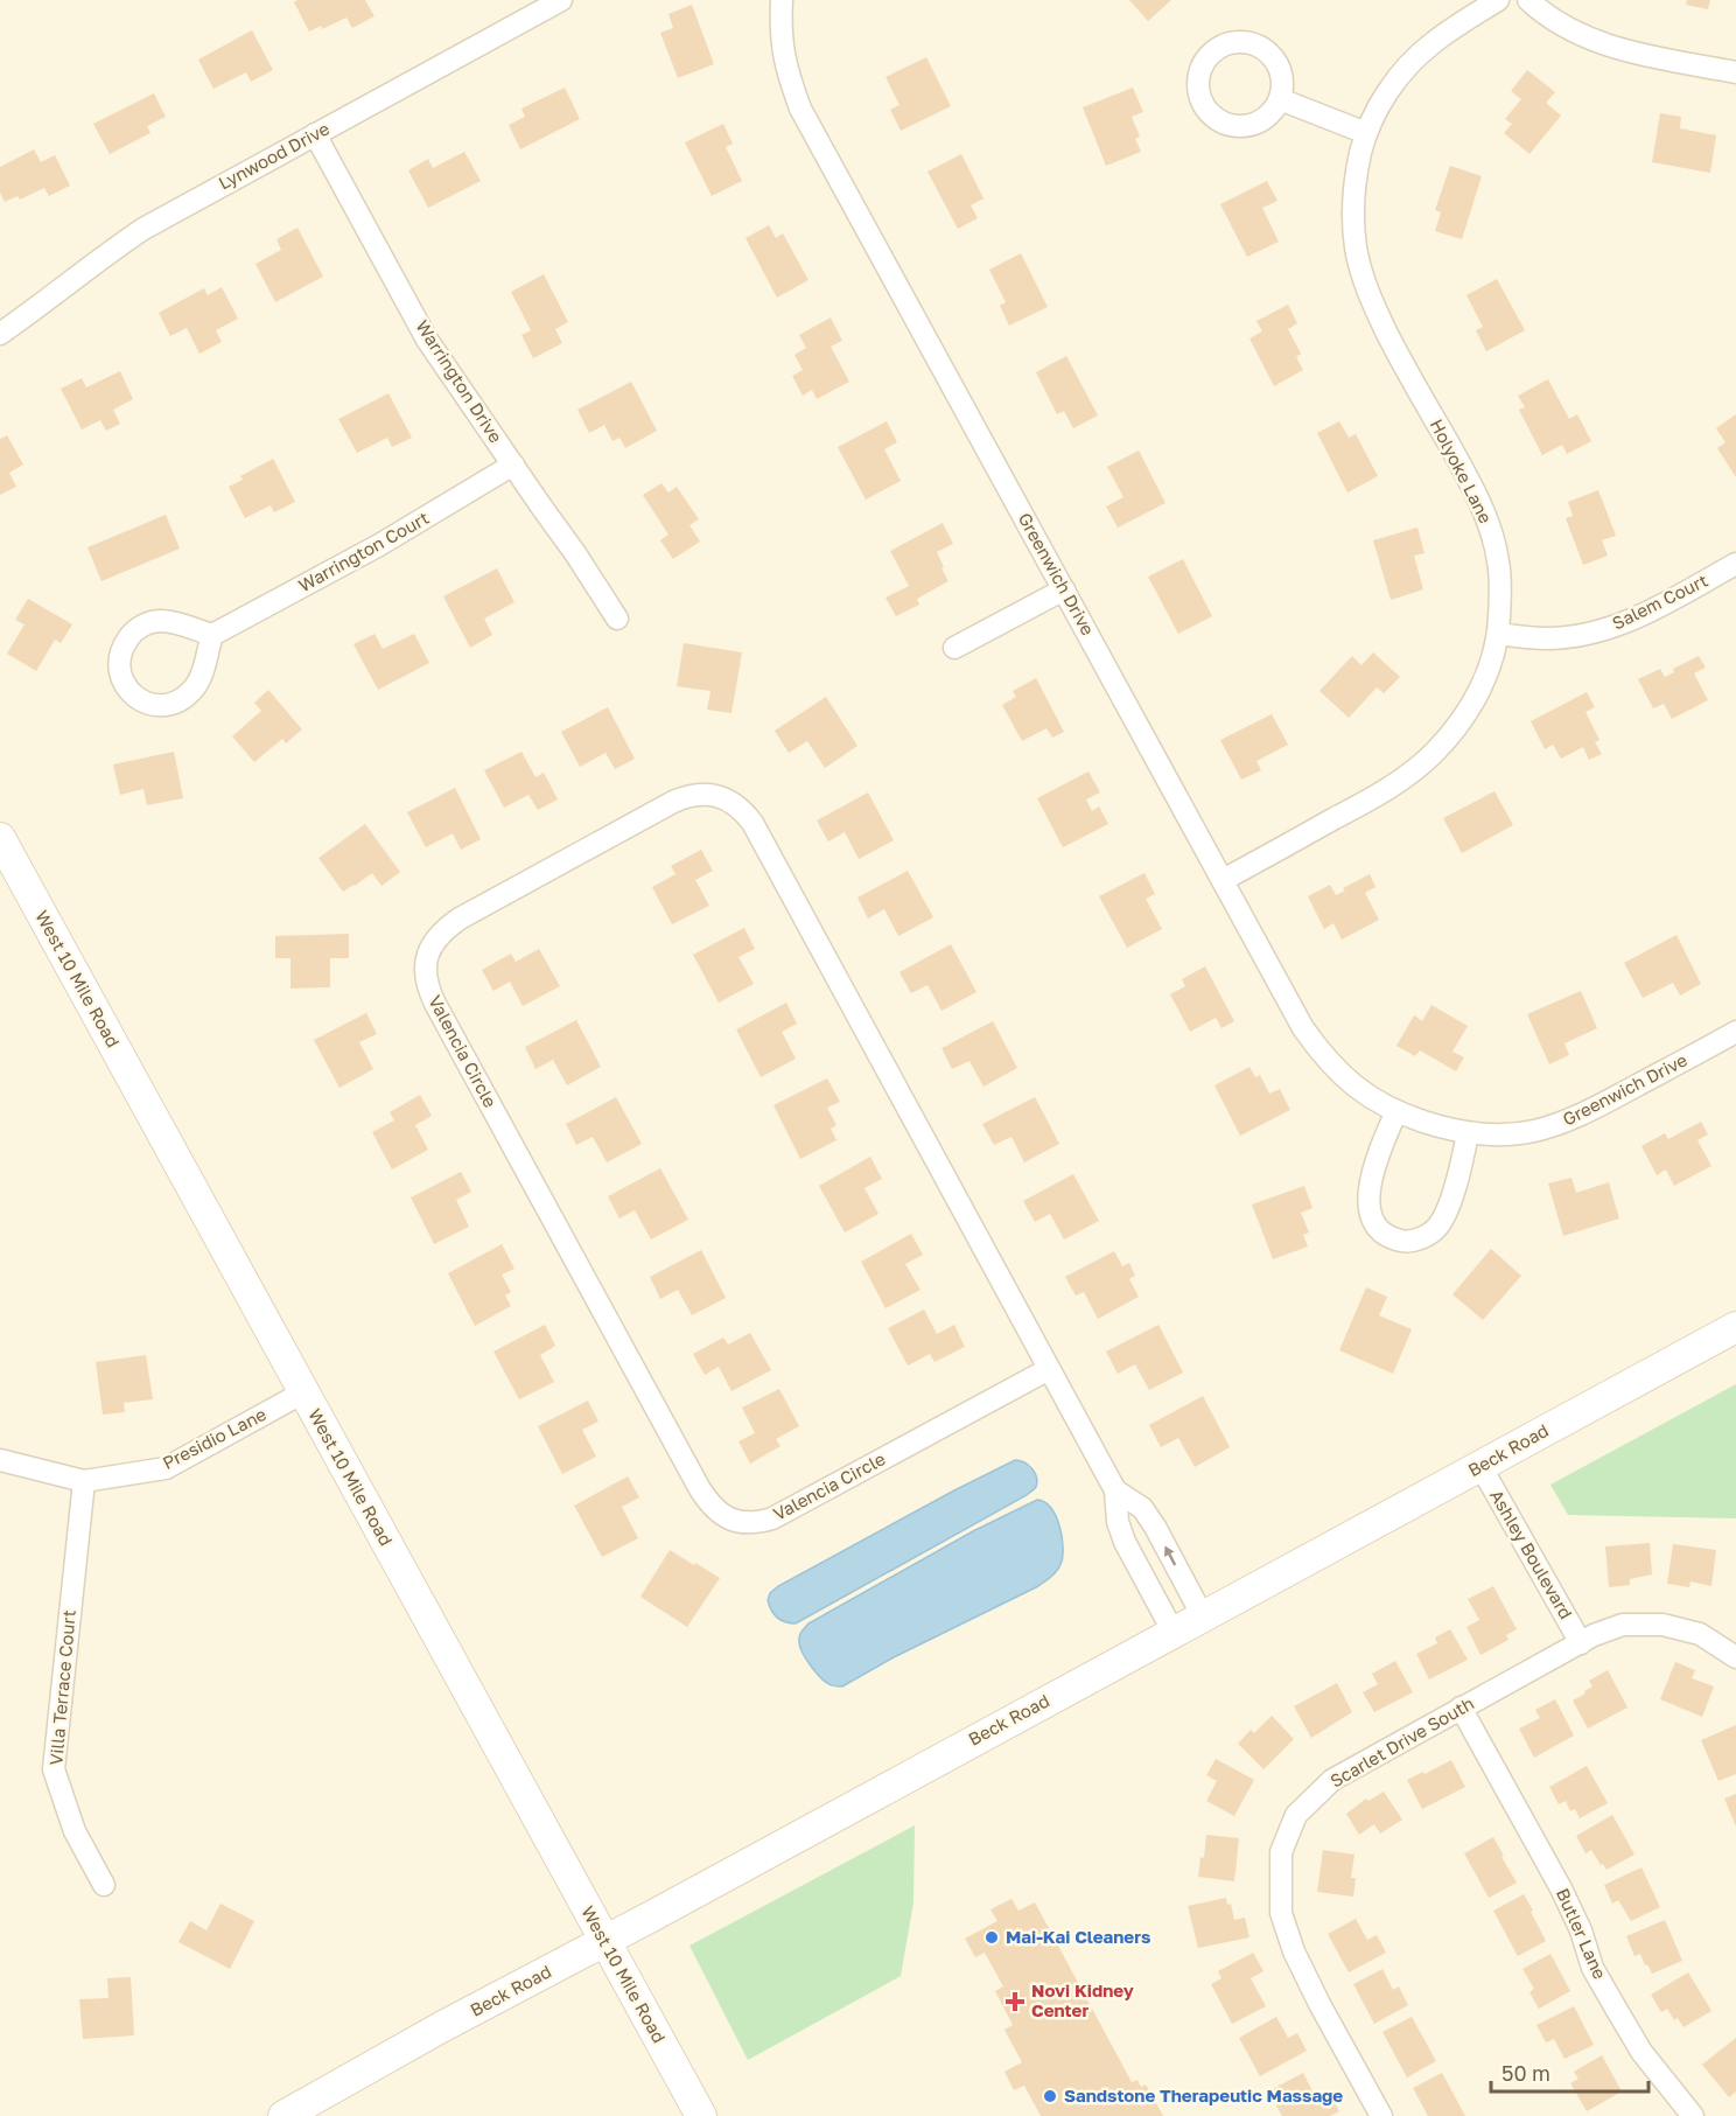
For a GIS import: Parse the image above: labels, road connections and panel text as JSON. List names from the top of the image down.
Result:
{
  "streets": {
    "main road": ["West 10 Mile Road", "Beck Road"],
    "street": [
      "Lynwood Drive",
      "Warrington Drive",
      "Holyoke Lane",
      "Warrington Court",
      "Greenwich Drive",
      "Salem Court",
      "Valencia Circle",
      "Presidio Lane",
      "Ashley Boulevard",
      "Villa Terrace Court",
      "Scarlet Drive South",
      "Butler Lane"
    ]
  },
  "crossings": [
    ["Lynwood Drive", "Warrington Drive"],
    ["Warrington Drive", "Warrington Court"],
    ["Holyoke Lane", "Greenwich Drive"],
    ["Holyoke Lane", "Salem Court"],
    ["West 10 Mile Road", "Presidio Lane"],
    ["West 10 Mile Road", "Beck Road"],
    ["Valencia Circle", "Beck Road"],
    ["Presidio Lane", "Villa Terrace Court"],
    ["Beck Road", "Ashley Boulevard"],
    ["Ashley Boulevard", "Scarlet Drive South"],
    ["Scarlet Drive South", "Butler Lane"]
  ],
  "places": {
    "other": ["Mai-Kai Cleaners", "Sandstone Therapeutic Massage"],
    "health": ["Novi Kidney Center"]
  },
  "scale_bar": "50 m"
}
